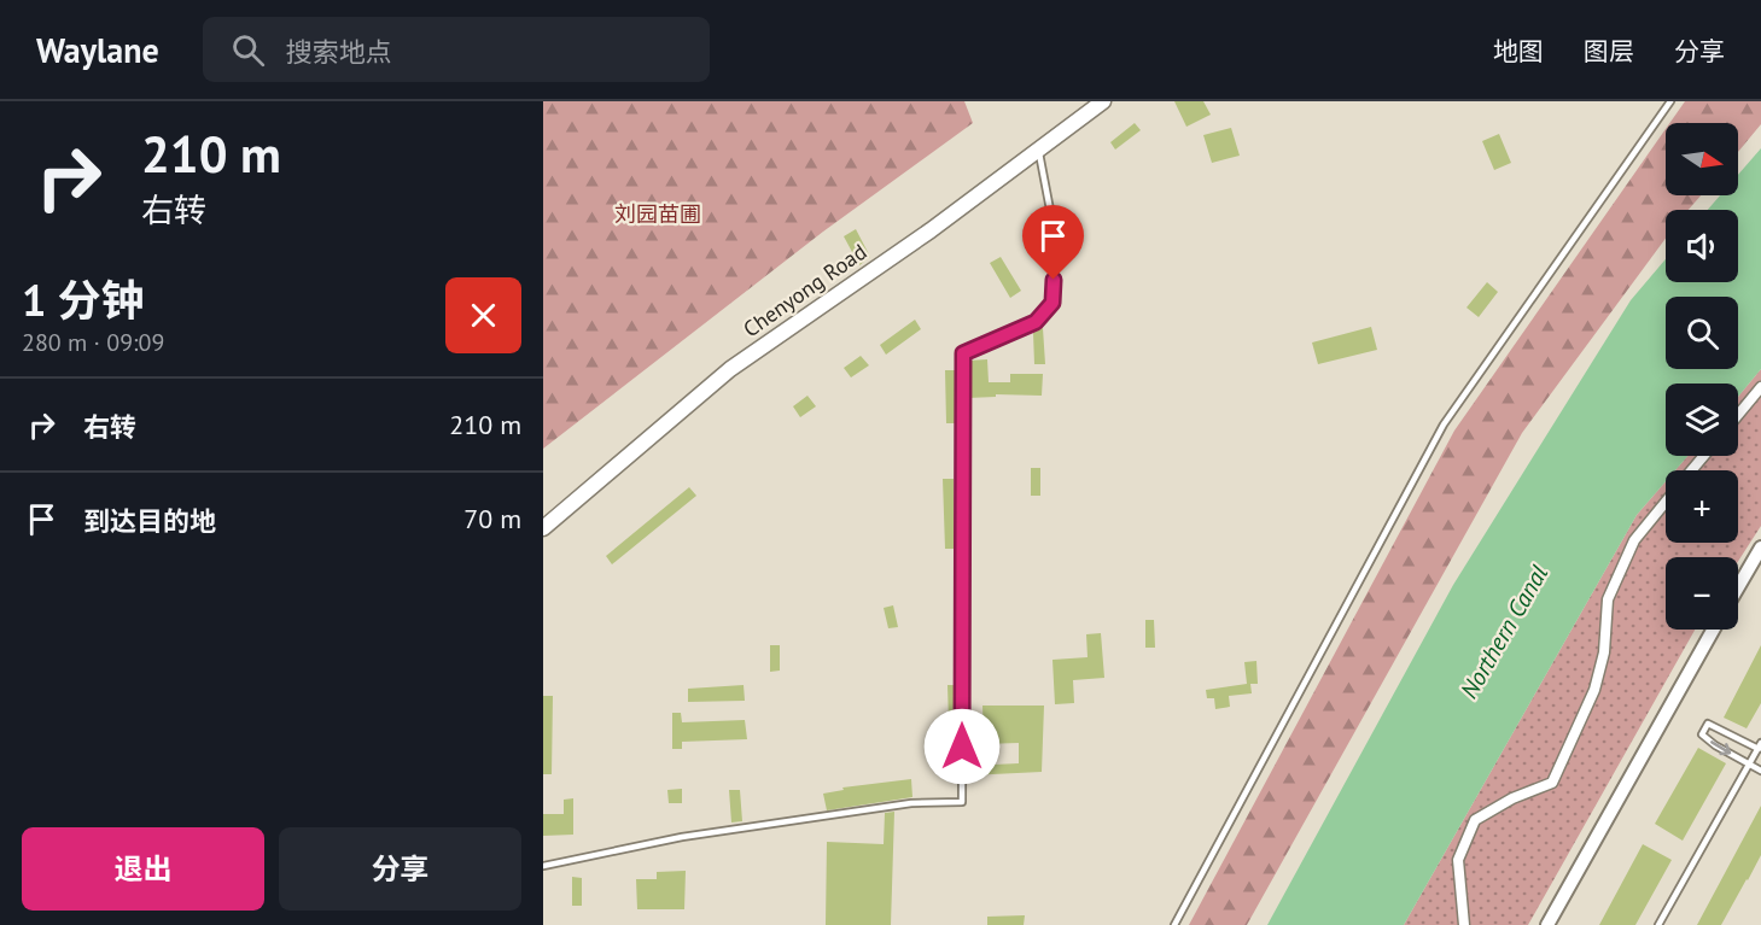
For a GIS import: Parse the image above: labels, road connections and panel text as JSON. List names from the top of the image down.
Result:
{
  "streets": {
    "main road": ["Chenyong Road"]
  },
  "water": ["Northern Canal"],
  "parks": ["刘园苗圃"],
  "north": "right",
  "page": {
    "header": "Waylane",
    "search": "搜索地点",
    "nav": ["地图", "图层", "分享"],
    "turn": ["210 m", "右转"],
    "map_buttons": ["+", "−"],
    "heading": ["1 分钟", "280 m · 09:09"],
    "list": [
      {
        "name": "右转",
        "value": "210 m"
      },
      {
        "name": "到达目的地",
        "value": "70 m"
      }
    ],
    "buttons": ["退出", "分享"]
  }
}
